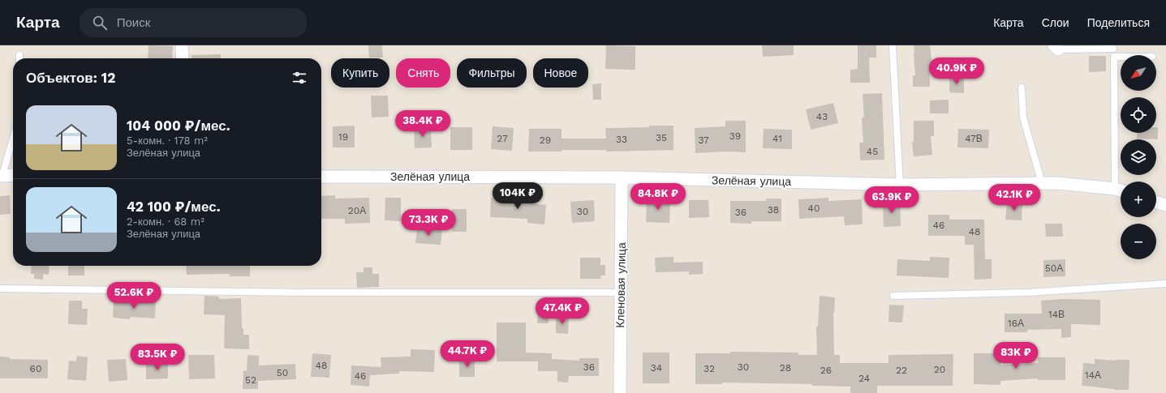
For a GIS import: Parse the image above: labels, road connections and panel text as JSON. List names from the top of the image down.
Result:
{
  "streets": {
    "street": ["Зелёная улица", "Кленовая улица"]
  },
  "crossings": [
    ["Зелёная улица", "Кленовая улица"]
  ],
  "house_numbers": [
    "43",
    "39",
    "19",
    "35",
    "27",
    "41",
    "47В",
    "33",
    "29",
    "37",
    "45",
    "40",
    "38",
    "20А",
    "30",
    "36",
    "46",
    "48",
    "50А",
    "14В",
    "16А",
    "48",
    "36",
    "30",
    "34",
    "28",
    "60",
    "32",
    "20",
    "26",
    "22",
    "50",
    "14А",
    "46",
    "24",
    "52"
  ],
  "north": "bottom left",
  "page": {
    "header": "Карта",
    "search": "Поиск",
    "nav": ["Карта", "Слои", "Поделиться"],
    "map_buttons": ["+", "−"],
    "price": [
      "40.9K ₽",
      "38.4K ₽",
      "104K ₽",
      "84.8K ₽",
      "42.1K ₽",
      "63.9K ₽",
      "73.3K ₽",
      "52.6K ₽",
      "47.4K ₽",
      "44.7K ₽",
      "83K ₽",
      "83.5K ₽"
    ],
    "chip": [
      "Купить",
      "Снять",
      "Фильтры",
      "Новое"
    ],
    "heading": "Объектов: 12",
    "list": [
      {
        "name": "104 000 ₽/мес.",
        "note": "5-комн. · 178 m² · Зелёная улица"
      },
      {
        "name": "42 100 ₽/мес.",
        "note": "2-комн. · 68 m² · Зелёная улица"
      }
    ]
  }
}
